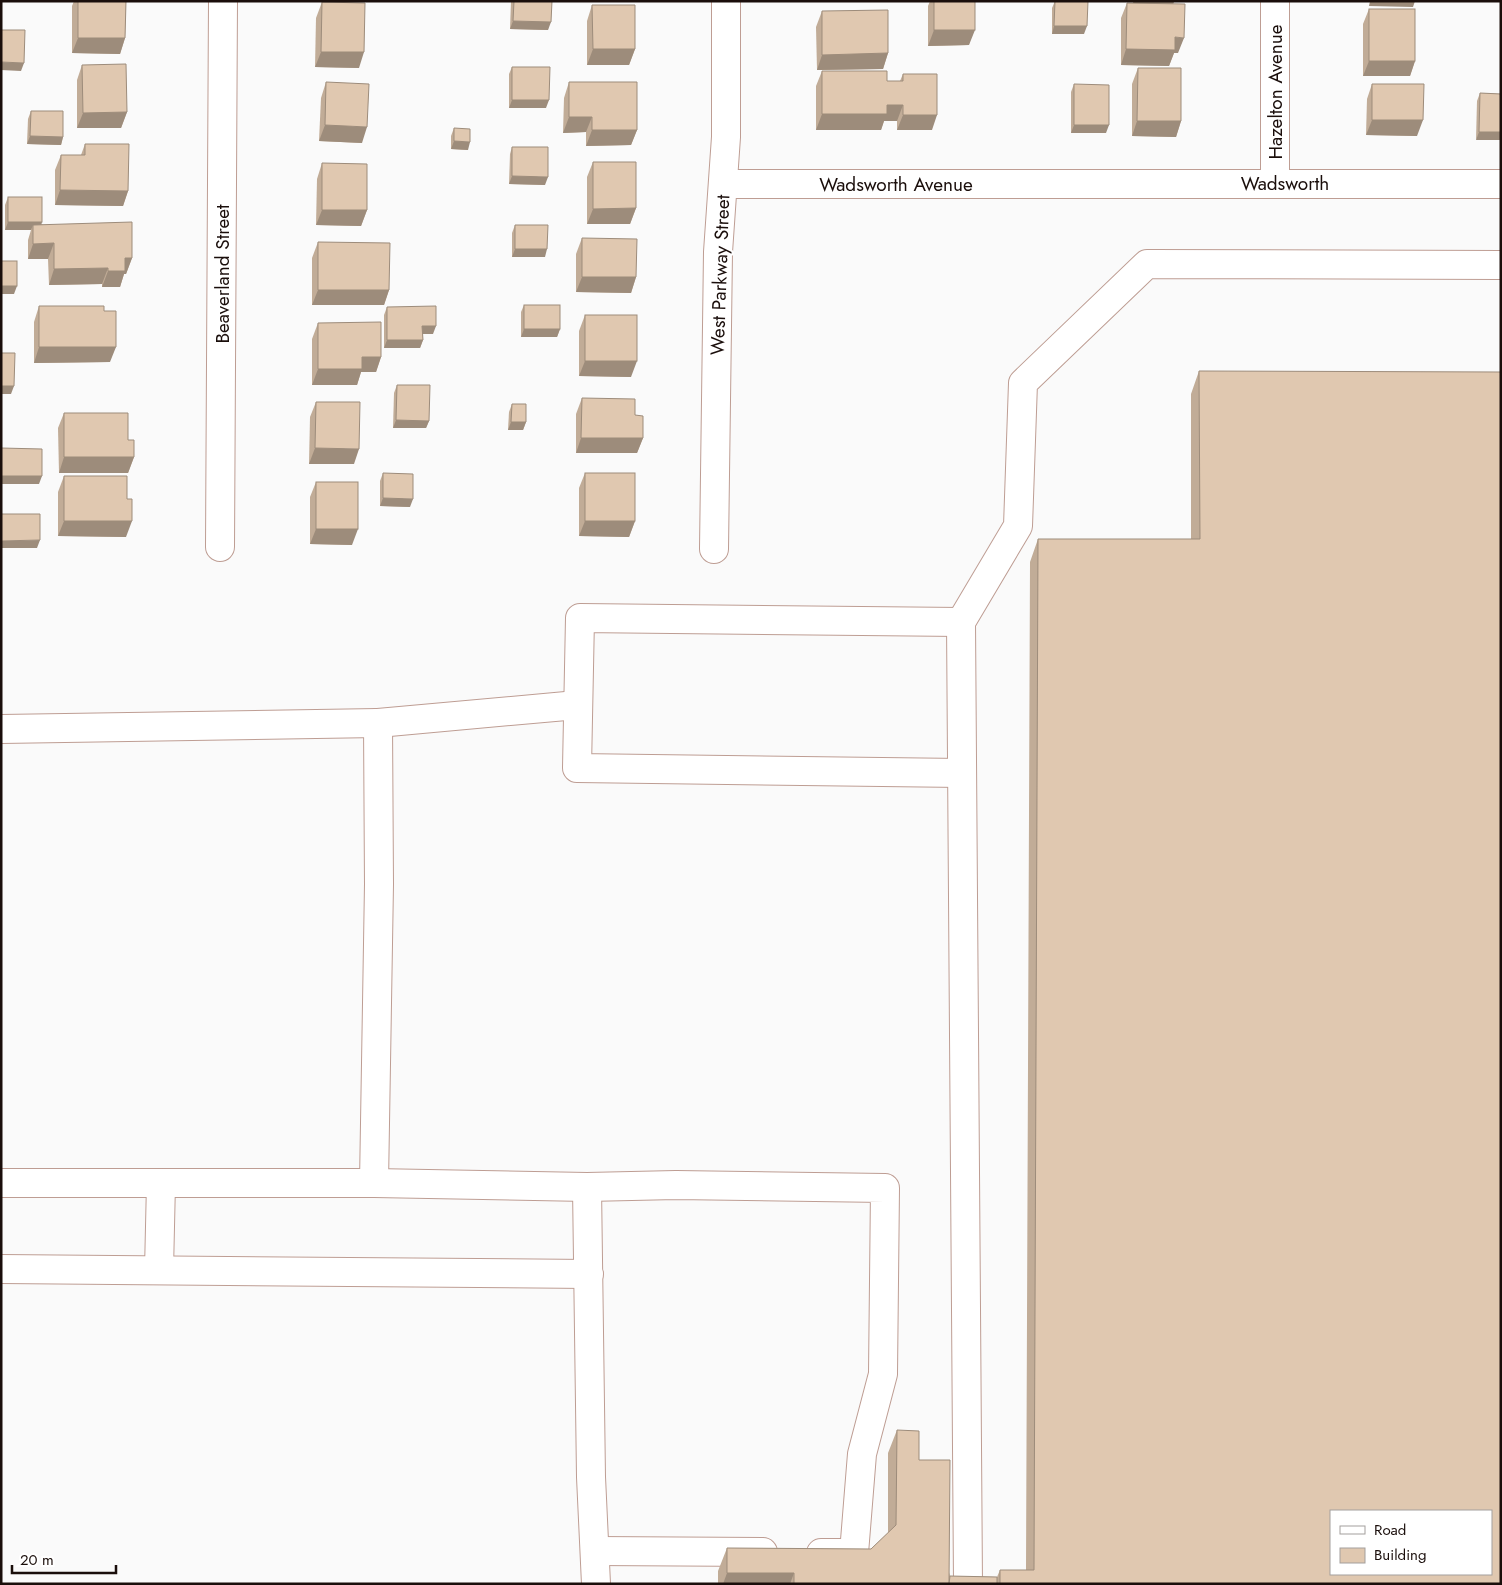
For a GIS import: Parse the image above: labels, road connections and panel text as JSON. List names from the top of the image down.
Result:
{
  "streets": {
    "street": [
      "Hazelton Avenue",
      "Wadsworth",
      "Wadsworth Avenue",
      "Beaverland Street",
      "West Parkway Street"
    ]
  },
  "crossings": [
    ["Hazelton Avenue", "Wadsworth"],
    ["Wadsworth", "Wadsworth Avenue"],
    ["Wadsworth Avenue", "West Parkway Street"]
  ],
  "legend": ["Road", "Building"],
  "scale_bar": "20 m"
}
